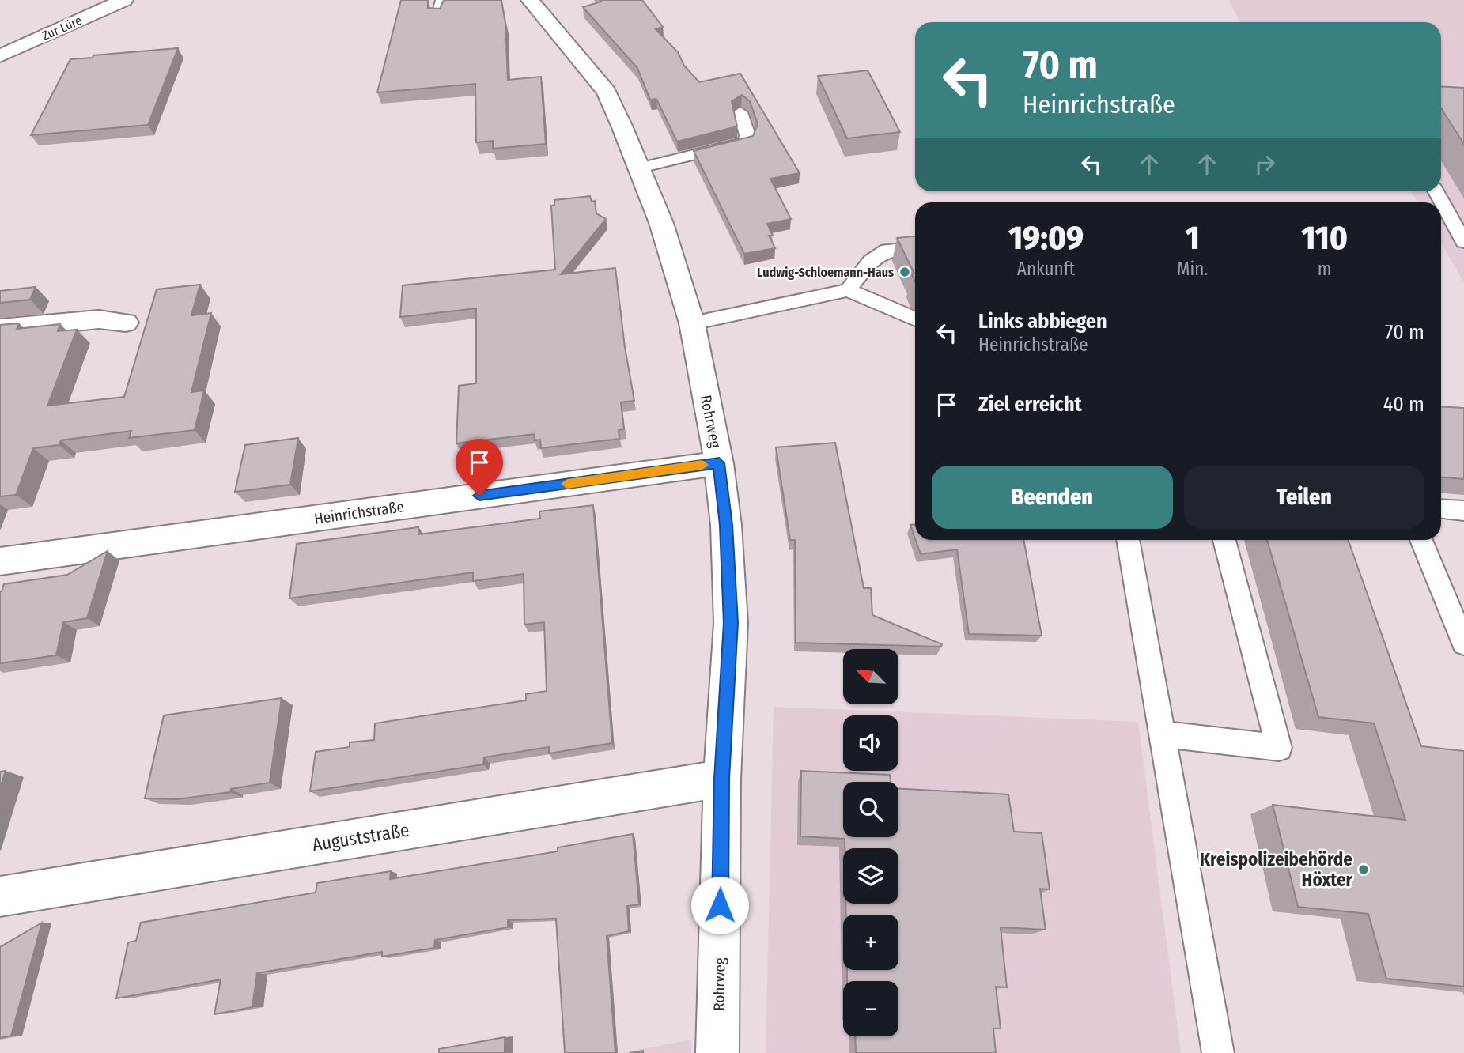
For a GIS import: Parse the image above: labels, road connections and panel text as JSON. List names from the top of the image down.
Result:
{
  "streets": {
    "street": [
      "Zur Lüre",
      "Rohrweg",
      "Heinrichstraße",
      "Auguststraße"
    ]
  },
  "crossings": [
    ["Rohrweg", "Heinrichstraße"],
    ["Rohrweg", "Auguststraße"]
  ],
  "places": ["Ludwig-Schloemann-Haus", "Kreispolizeibehörde Höxter"],
  "north": "top left",
  "page": {
    "turn": ["70 m", "Heinrichstraße"],
    "eta": [
      "19:09",
      "Ankunft",
      "1",
      "Min.",
      "110",
      "m"
    ],
    "list": [
      {
        "name": "Links abbiegen",
        "note": "Heinrichstraße",
        "value": "70 m"
      },
      {
        "name": "Ziel erreicht",
        "value": "40 m"
      }
    ],
    "buttons": ["Beenden", "Teilen"],
    "map_buttons": ["+", "−"]
  }
}
